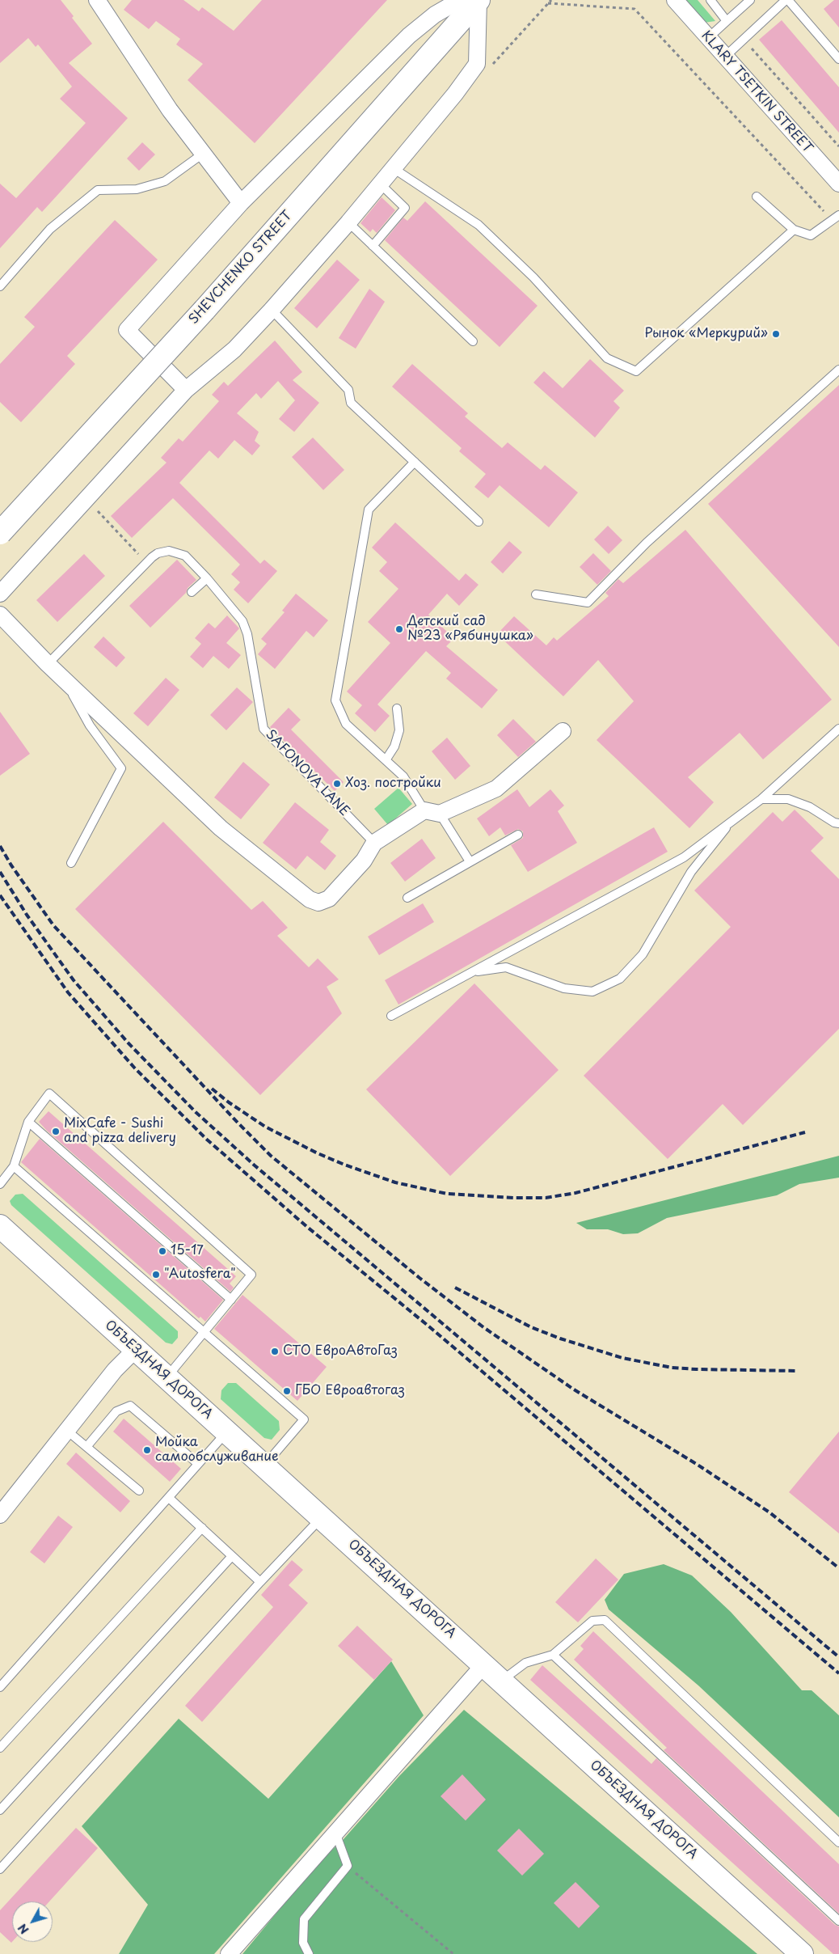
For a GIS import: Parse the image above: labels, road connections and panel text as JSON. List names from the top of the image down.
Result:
{
  "streets": {
    "main road": ["SHEVCHENKO STREET", "ОБЪЕЗДНАЯ ДОРОГА"],
    "street": ["KLARY TSETKIN STREET"],
    "lane": ["SAFONOVA LANE"]
  },
  "places": [
    "Рынок «Меркурий»",
    "Детский сад №23 «Рябинушка»",
    "Хоз. постройки",
    "MixСafe - Sushi and pizza delivery",
    "15-17",
    "\"Autosfera\"",
    "СТО ЕвроАвтоГаз",
    "ГБО Евроавтогаз",
    "Мойка самообслуживание"
  ],
  "north": "bottom left"
}
